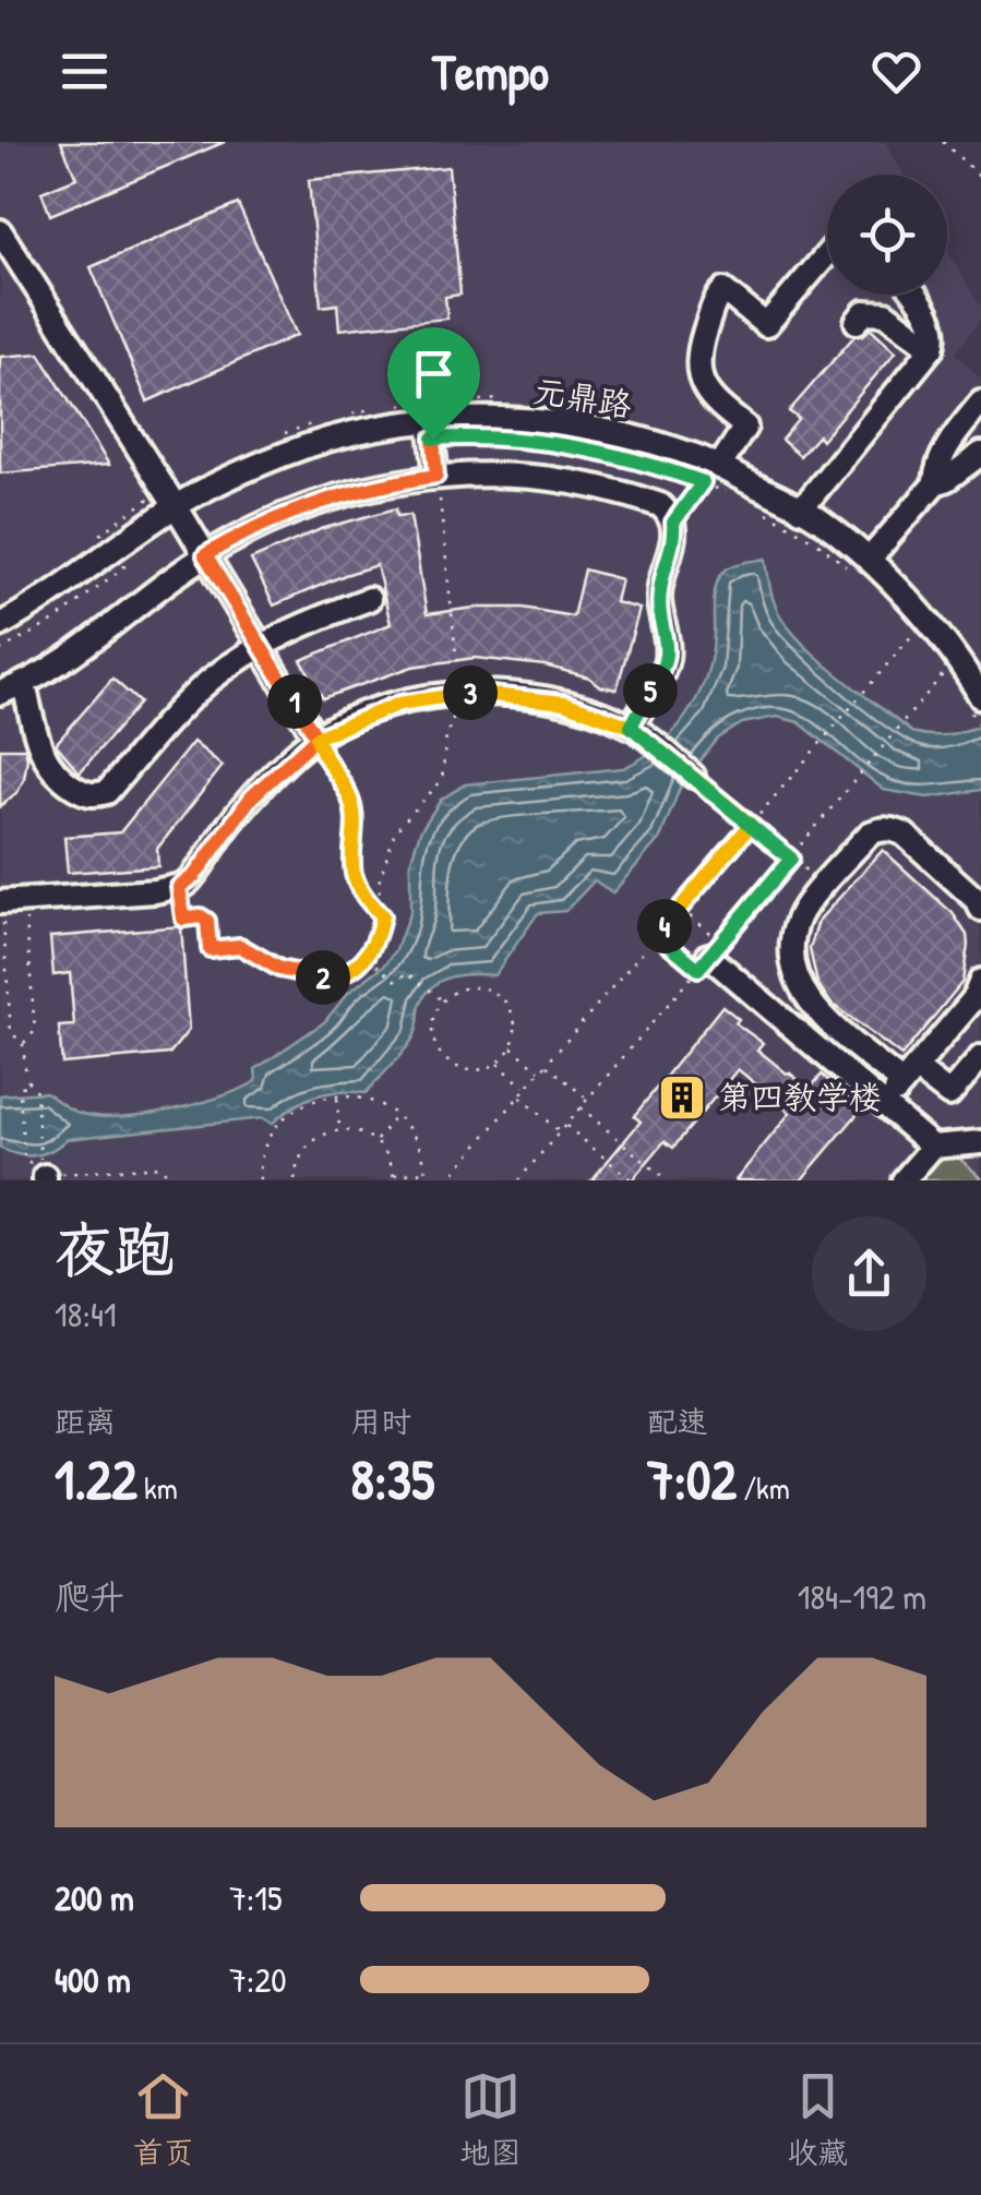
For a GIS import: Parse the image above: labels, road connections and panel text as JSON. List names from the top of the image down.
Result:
{
  "streets": {
    "street": ["元鼎路"]
  },
  "places": {
    "building": ["第四教学楼"]
  },
  "page": {
    "header": "Tempo",
    "pins": [
      "5",
      "3",
      "1",
      "4",
      "2"
    ],
    "heading": ["夜跑", "18:41"],
    "stats": [
      ["距离", "1.22 km"],
      ["用时", "8:35"],
      ["配速", "7:02 /km"]
    ],
    "chart": ["爬升", "184–192 m"],
    "list": [
      {
        "name": "200 m",
        "note": "7:15"
      },
      {
        "name": "400 m",
        "note": "7:20"
      }
    ],
    "tabs": ["首页", "地图", "收藏"]
  }
}
